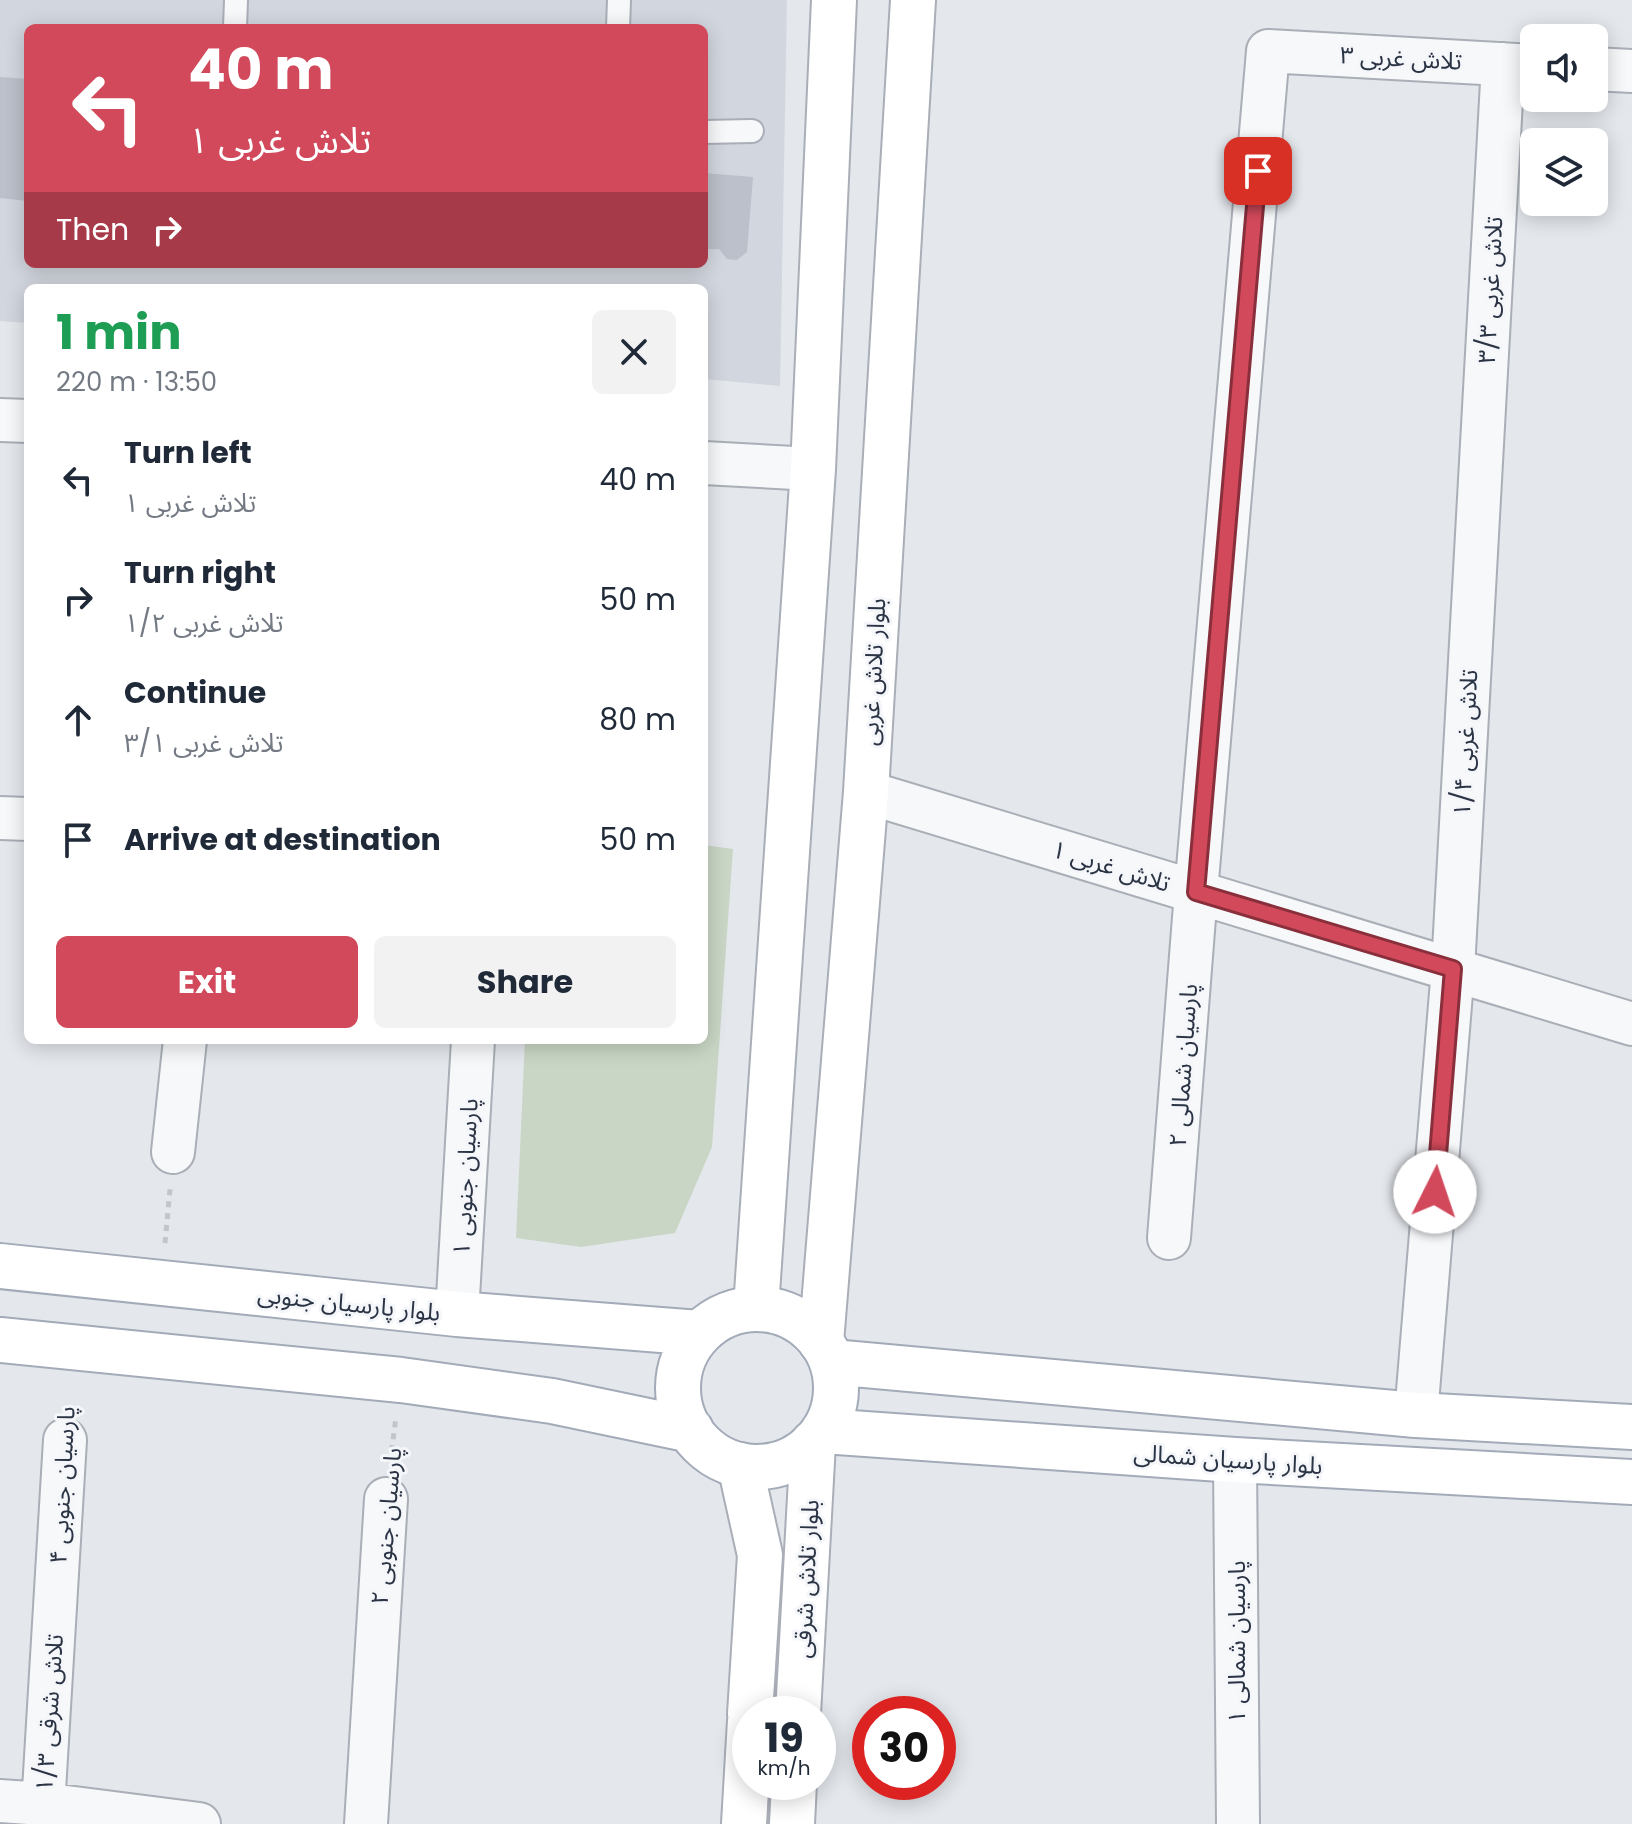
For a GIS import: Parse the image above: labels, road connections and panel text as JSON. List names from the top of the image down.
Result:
{
  "streets": {
    "main road": [
      "بلوار تلاش غربی",
      "بلوار پارسیان جنوبی",
      "بلوار پارسیان شمالی",
      "بلوار تلاش شرقی"
    ],
    "street": [
      "۳ تلاش غربی",
      "۳/۳ تلاش غربی",
      "۱/۴ تلاش غربی",
      "۱ تلاش غربی",
      "۲ پارسیان شمالی",
      "۱ پارسیان جنوبی",
      "۴ پارسیان جنوبی",
      "۲ پارسیان جنوبی",
      "۱ پارسیان شمالی",
      "۱/۳ تلاش شرقی"
    ]
  },
  "crossings": [
    ["۳ تلاش غربی", "۳/۳ تلاش غربی"],
    ["۳ تلاش غربی", "۲ پارسیان شمالی"],
    ["۳/۳ تلاش غربی", "۱/۴ تلاش غربی"],
    ["بلوار تلاش غربی", "۱ تلاش غربی"],
    ["بلوار تلاش غربی", "بلوار پارسیان جنوبی"],
    ["بلوار تلاش غربی", "بلوار پارسیان شمالی"],
    ["بلوار تلاش غربی", "بلوار تلاش شرقی"],
    ["۱/۴ تلاش غربی", "۱ تلاش غربی"],
    ["۱ تلاش غربی", "۲ پارسیان شمالی"],
    ["۱ پارسیان جنوبی", "بلوار پارسیان جنوبی"],
    ["بلوار پارسیان جنوبی", "بلوار پارسیان شمالی"],
    ["بلوار پارسیان جنوبی", "بلوار تلاش شرقی"],
    ["بلوار پارسیان شمالی", "بلوار تلاش شرقی"],
    ["بلوار پارسیان شمالی", "۱ پارسیان شمالی"],
    ["۴ پارسیان جنوبی", "۱/۳ تلاش شرقی"]
  ],
  "page": {
    "turn": ["40 m", "۱ تلاش غربی"],
    "then": "Then",
    "heading": ["1 min", "220 m · 13:50"],
    "list": [
      {
        "name": "Turn left",
        "note": "۱ تلاش غربی",
        "value": "40 m"
      },
      {
        "name": "Turn right",
        "note": "۱/۲ تلاش غربی",
        "value": "50 m"
      },
      {
        "name": "Continue",
        "note": "۳/۱ تلاش غربی",
        "value": "80 m"
      },
      {
        "name": "Arrive at destination",
        "value": "50 m"
      }
    ],
    "buttons": ["Exit", "Share"],
    "speed": "19 km/h",
    "limit": "30"
  }
}
